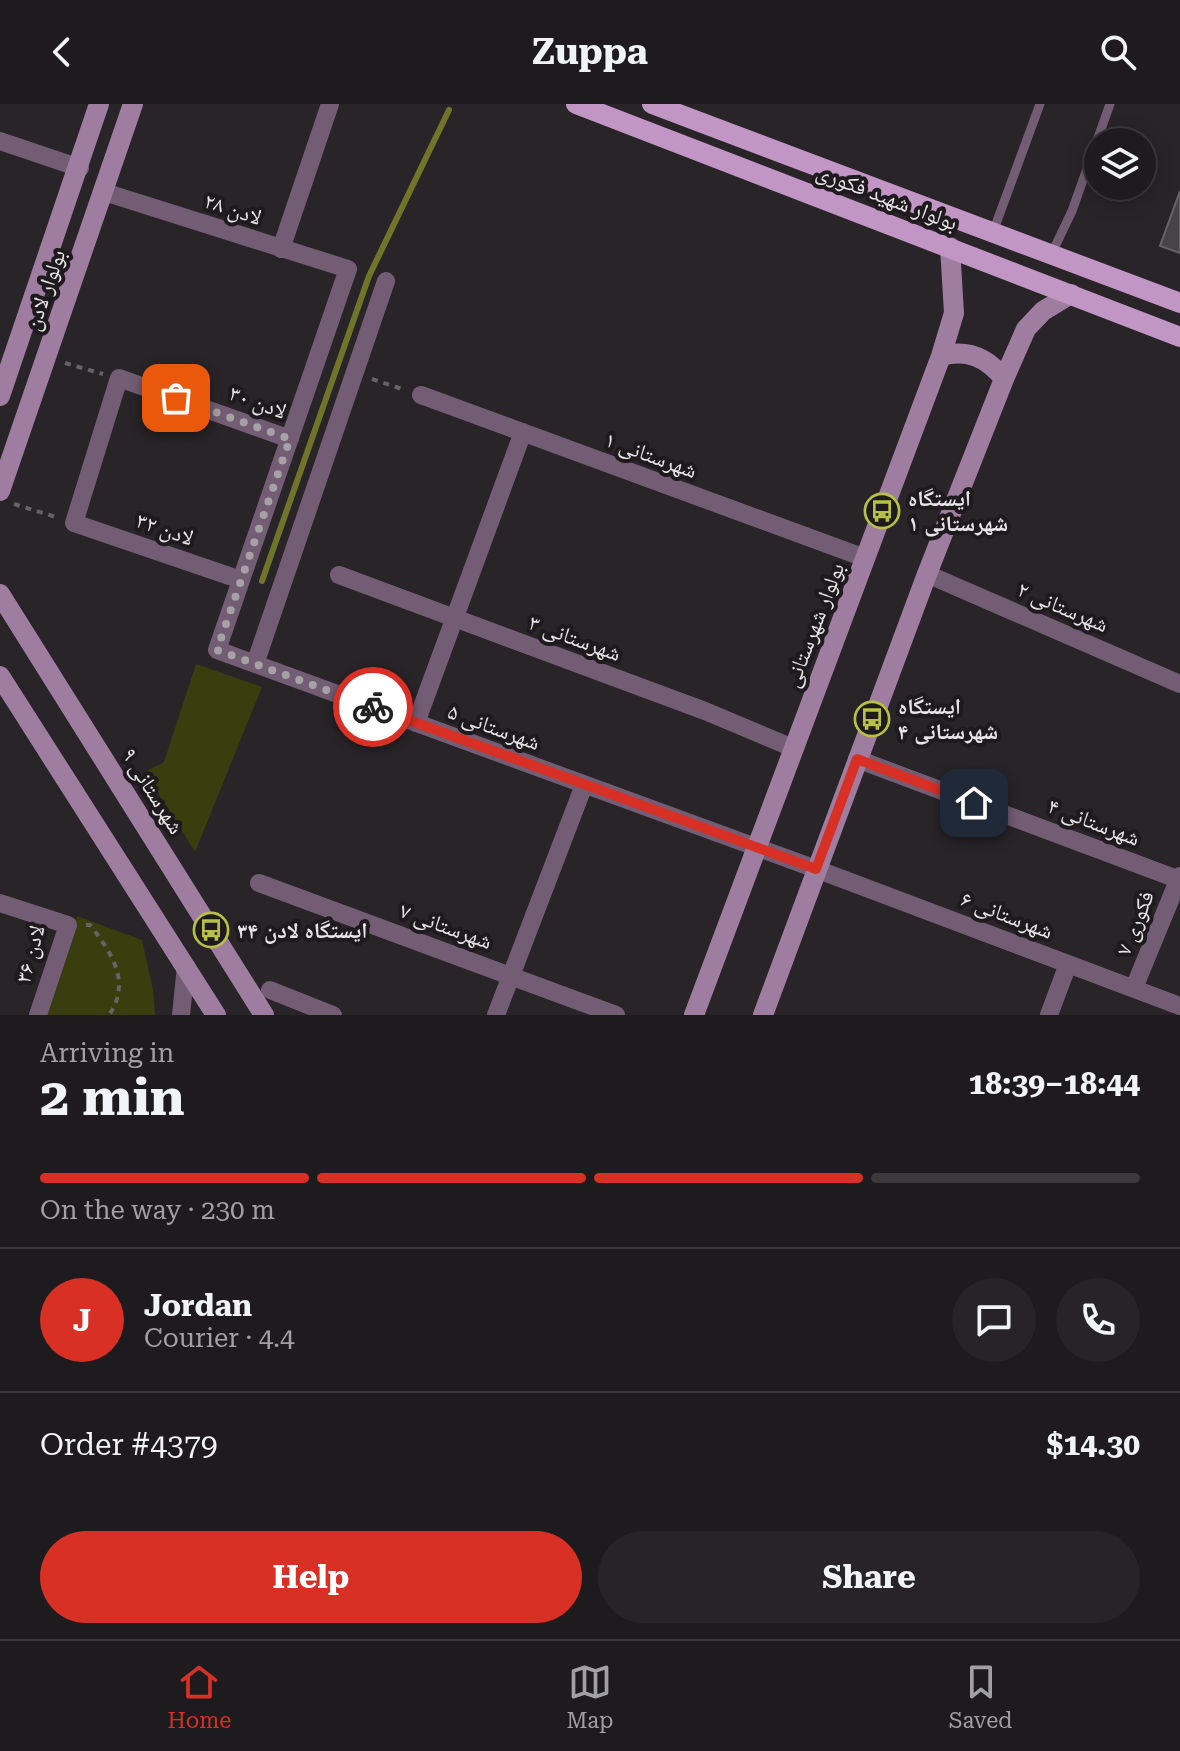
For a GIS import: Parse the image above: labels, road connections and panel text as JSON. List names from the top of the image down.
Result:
{
  "streets": {
    "main road": ["بولوار شهید فکوری"],
    "street": [
      "لادن ۲۸",
      "بولوار لادن",
      "لادن ۳۰",
      "شهرستانی ۱",
      "لادن ۳۲",
      "شهرستانی ۲",
      "بولوار شهرستانی",
      "شهرستانی ۳",
      "شهرستانی ۵",
      "شهرستانی ۹",
      "شهرستانی ۴",
      "شهرستانی ۶",
      "فکوری ۷",
      "شهرستانی ۷",
      "لادن ۳۶"
    ]
  },
  "crossings": [
    ["بولوار شهید فکوری", "بولوار شهرستانی"],
    ["لادن ۲۸", "بولوار لادن"],
    ["لادن ۲۸", "لادن ۳۰"],
    ["شهرستانی ۱", "بولوار شهرستانی"],
    ["لادن ۳۲", "شهرستانی ۵"],
    ["بولوار شهرستانی", "شهرستانی ۳"],
    ["بولوار شهرستانی", "شهرستانی ۵"],
    ["بولوار شهرستانی", "شهرستانی ۶"],
    ["شهرستانی ۵", "شهرستانی ۶"],
    ["شهرستانی ۴", "فکوری ۷"],
    ["شهرستانی ۶", "فکوری ۷"]
  ],
  "places": {
    "bus stop": ["ایستگاه شهرستانی ۱", "ایستگاه شهرستانی ۴", "ایستگاه لادن ۳۴"]
  },
  "page": {
    "header": "Zuppa",
    "heading": ["2 min", "Arriving in", "18:39–18:44"],
    "panel": [
      "Jordan",
      "Courier · 4.4",
      "Order #4379",
      "$14.30"
    ],
    "bar": "On the way · 230 m",
    "round": "J",
    "buttons": ["Help", "Share"],
    "tabs": ["Home", "Map", "Saved"]
  }
}
